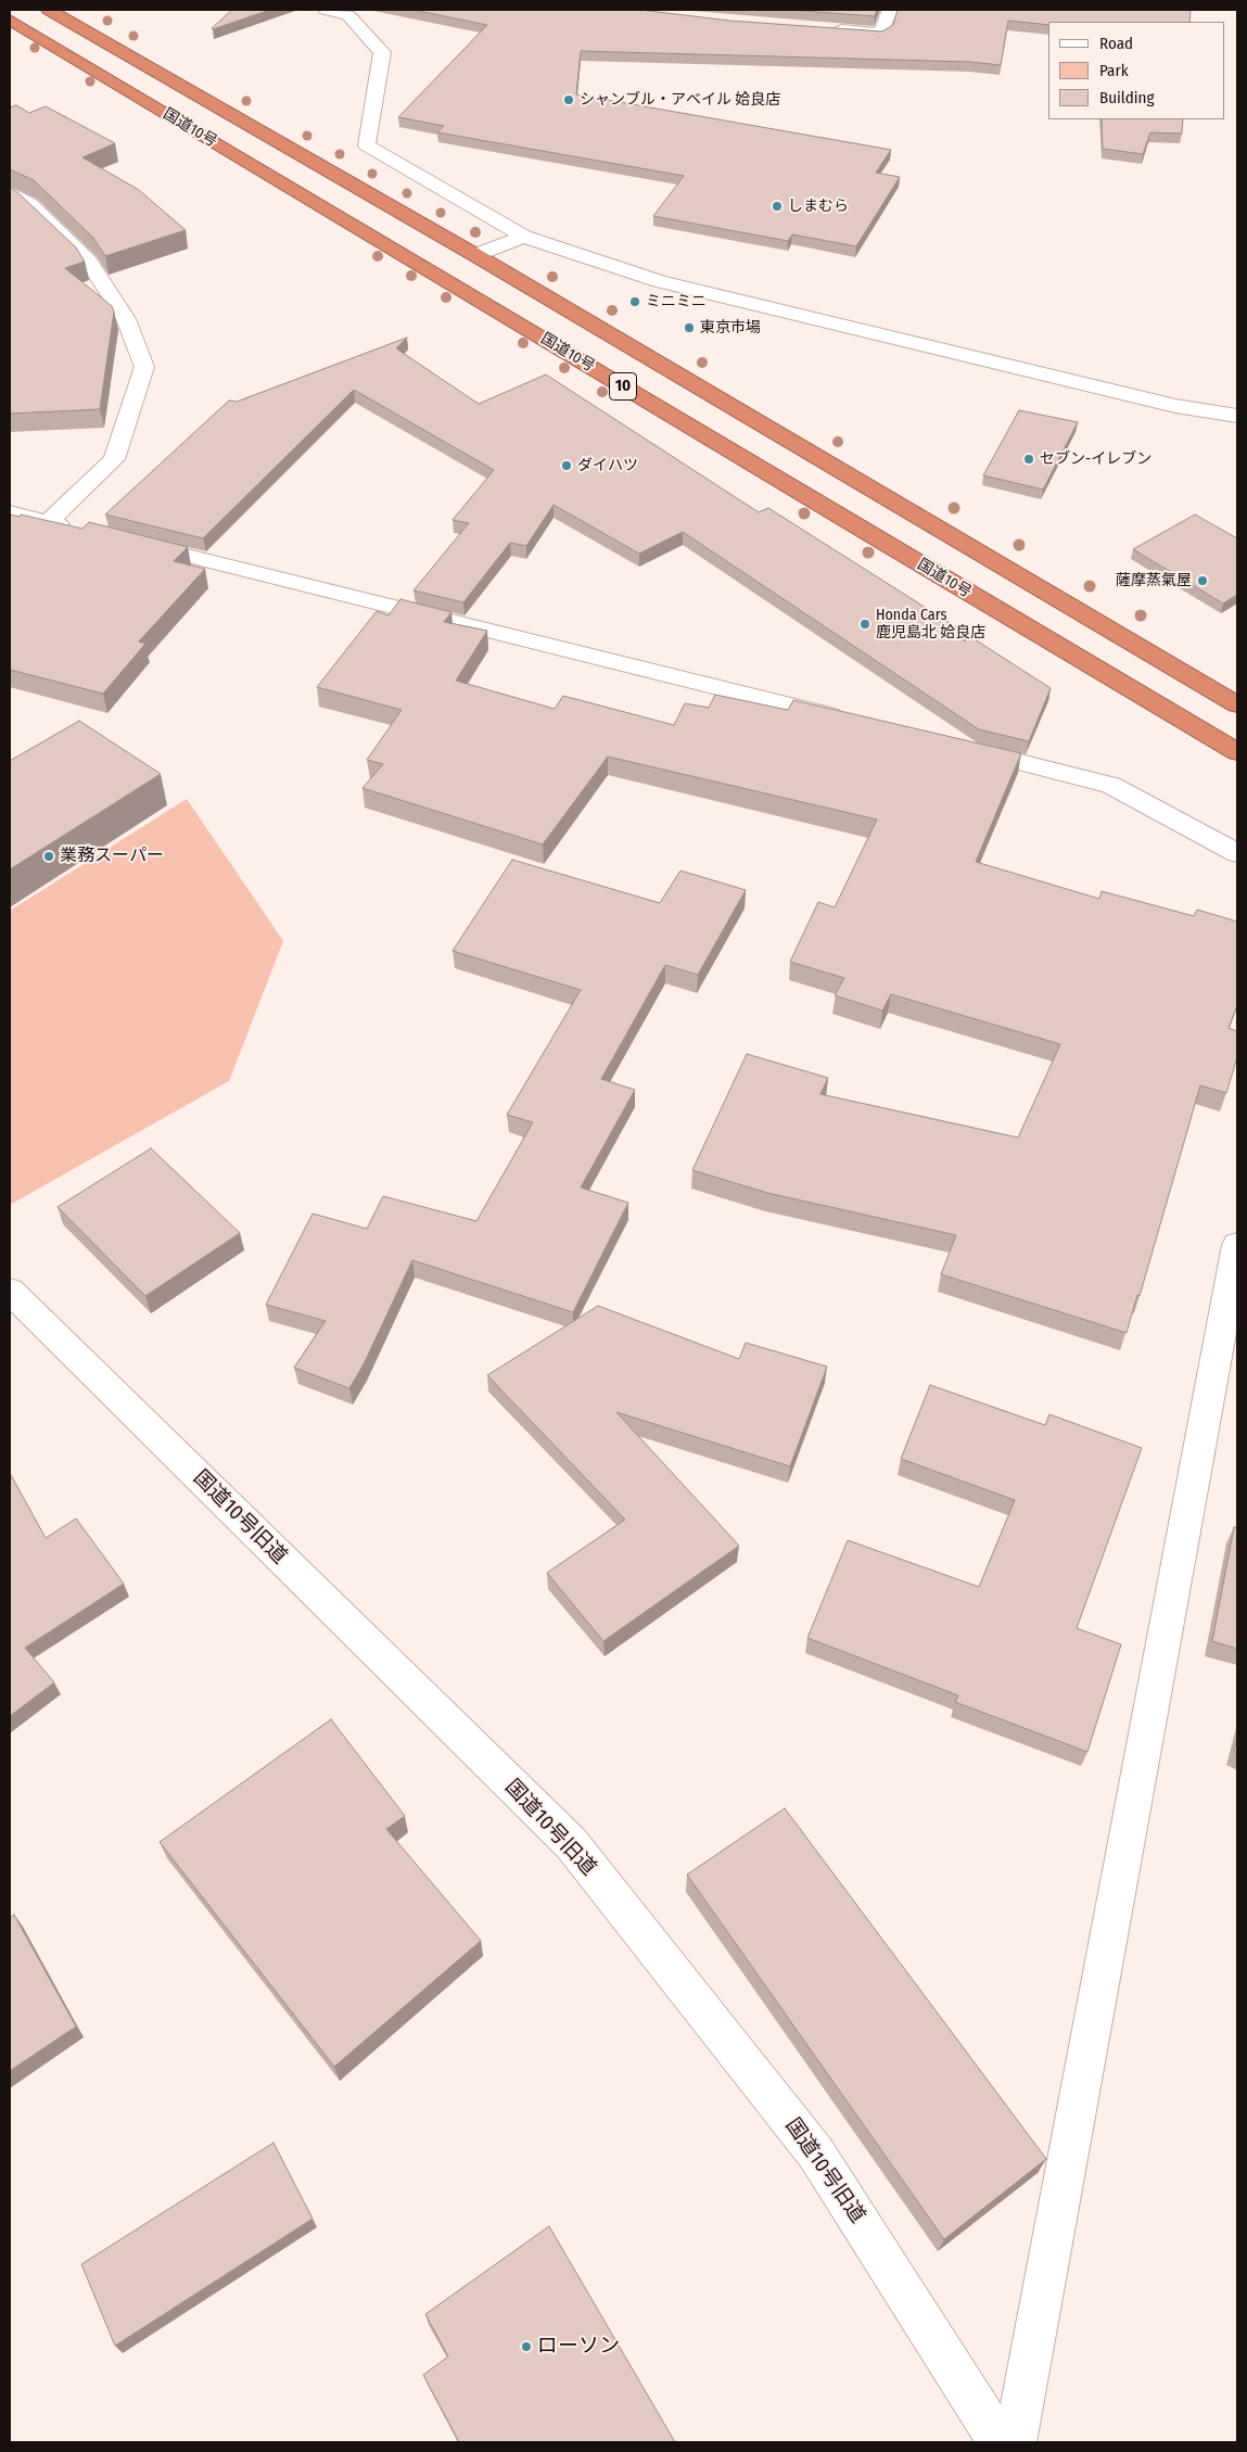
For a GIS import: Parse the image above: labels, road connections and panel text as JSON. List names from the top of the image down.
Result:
{
  "streets": {
    "highway": ["国道10号", "10"],
    "street": ["国道10号旧道"]
  },
  "places": [
    "シャンブル・アベイル 姶良店",
    "しまむら",
    "ミニミニ",
    "東京市場",
    "セブン-イレブン",
    "ダイハツ",
    "薩摩蒸氣屋",
    "Honda Cars 鹿児島北 姶良店",
    "業務スーパー",
    "ローソン"
  ],
  "legend": ["Road", "Park", "Building"]
}
